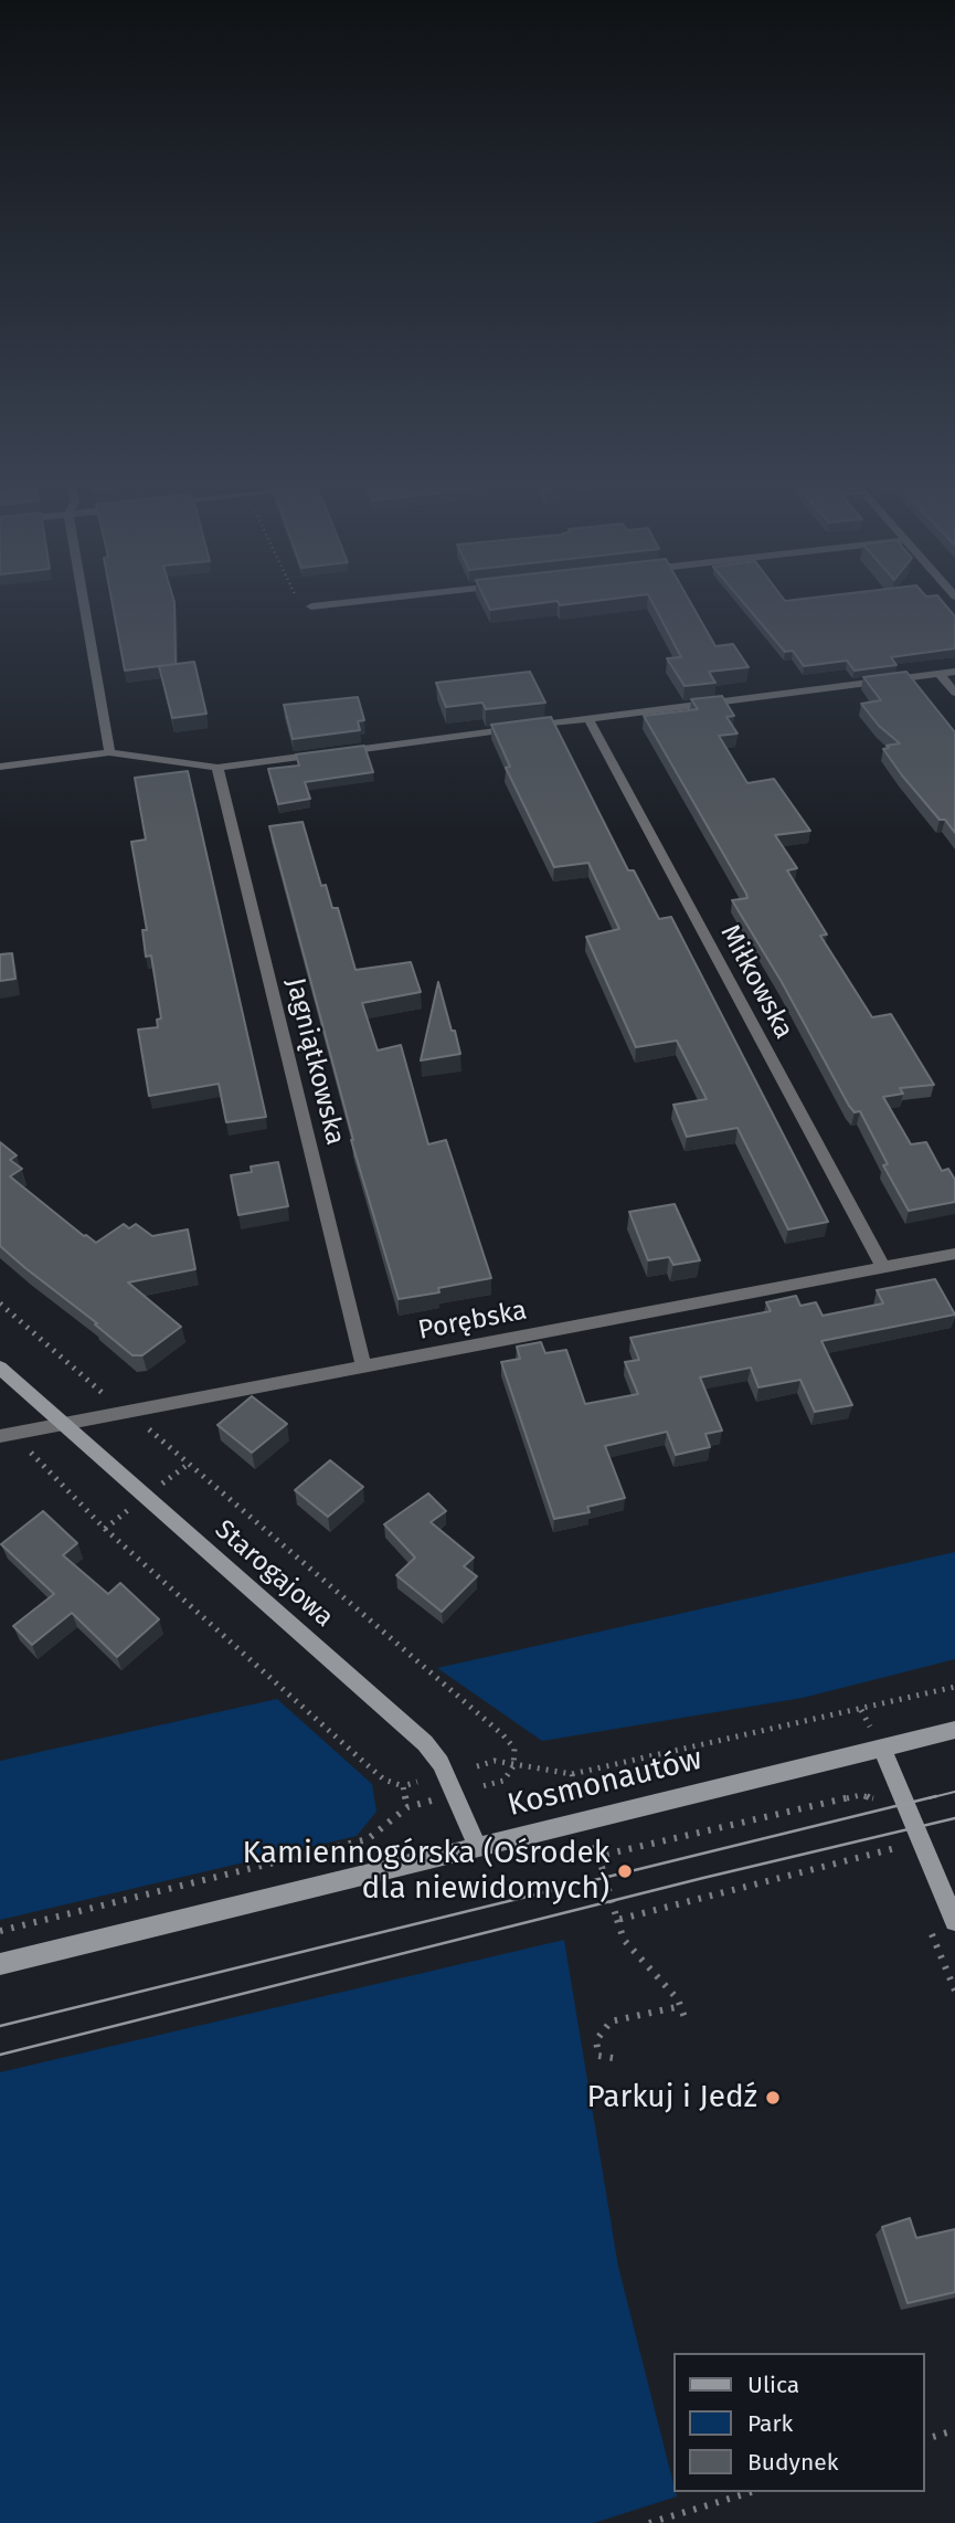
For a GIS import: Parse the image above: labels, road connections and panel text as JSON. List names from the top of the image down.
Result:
{
  "streets": {
    "street": [
      "Miłkowska",
      "Jagniątkowska",
      "Porębska",
      "Starogajowa",
      "Kosmonautów"
    ]
  },
  "crossings": [
    ["Miłkowska", "Porębska"],
    ["Jagniątkowska", "Porębska"],
    ["Porębska", "Starogajowa"],
    ["Starogajowa", "Kosmonautów"]
  ],
  "places": ["Kamiennogórska (Ośrodek dla niewidomych)", "Parkuj i Jedź"],
  "legend": ["Ulica", "Park", "Budynek"]
}
